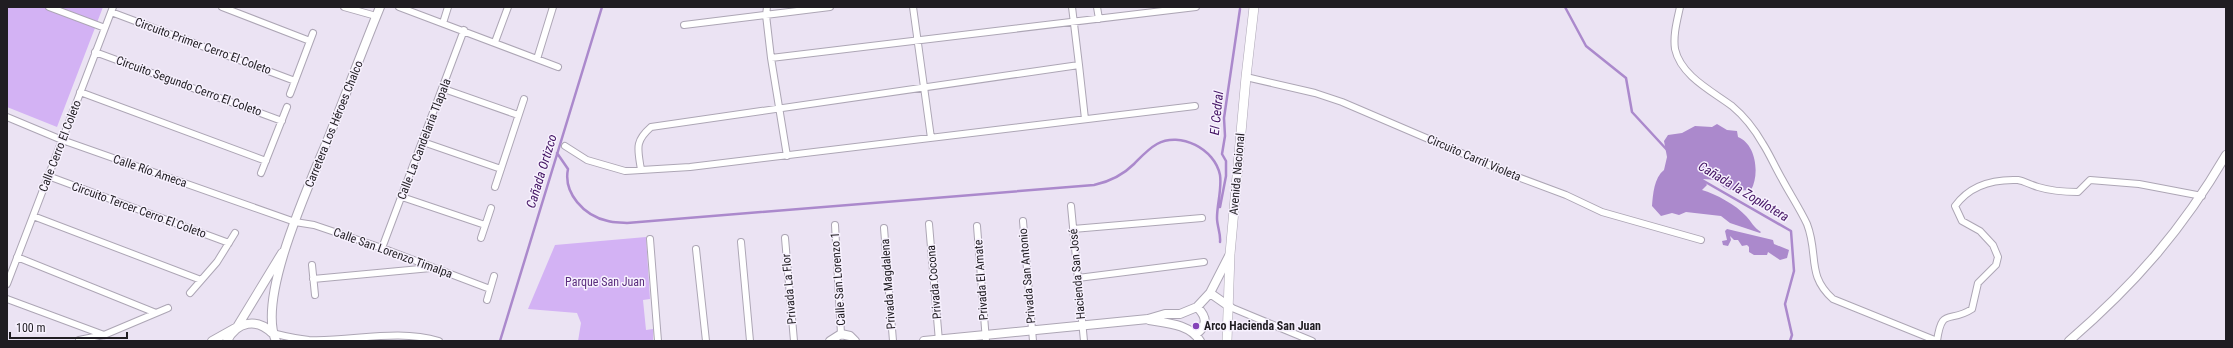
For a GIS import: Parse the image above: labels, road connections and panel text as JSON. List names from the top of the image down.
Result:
{
  "streets": {
    "main road": ["Avenida Nacional"],
    "street": [
      "Circuito Primer Cerro El Coleto",
      "Circuito Segundo Cerro El Coleto",
      "Carretera Los Héroes Chalco",
      "Calle La Candelaria Tlapala",
      "Calle Cerro El Coleto",
      "Circuito Carril Violeta",
      "Calle Río Ameca",
      "Circuito Tercer Cerro El Coleto",
      "Calle San Lorenzo Timalpa",
      "Hacienda San José",
      "Privada San Antonio",
      "Calle San Lorenzo 1",
      "Privada El Amate",
      "Privada Cocona",
      "Privada Magdalena",
      "Privada La Flor"
    ]
  },
  "crossings": [
    ["Circuito Primer Cerro El Coleto", "Calle Cerro El Coleto"],
    ["Circuito Segundo Cerro El Coleto", "Calle Cerro El Coleto"],
    ["Carretera Los Héroes Chalco", "Calle Río Ameca"],
    ["Carretera Los Héroes Chalco", "Calle San Lorenzo Timalpa"],
    ["Calle La Candelaria Tlapala", "Calle San Lorenzo Timalpa"],
    ["Calle Cerro El Coleto", "Calle Río Ameca"],
    ["Calle Cerro El Coleto", "Circuito Tercer Cerro El Coleto"],
    ["Circuito Carril Violeta", "Avenida Nacional"],
    ["Calle Río Ameca", "Calle San Lorenzo Timalpa"]
  ],
  "water": ["El Cedral", "Cañada Ortizco", "Cañada la Zopilotera"],
  "parks": ["Parque San Juan"],
  "places": ["Arco Hacienda San Juan"],
  "scale_bar": "100 m"
}
